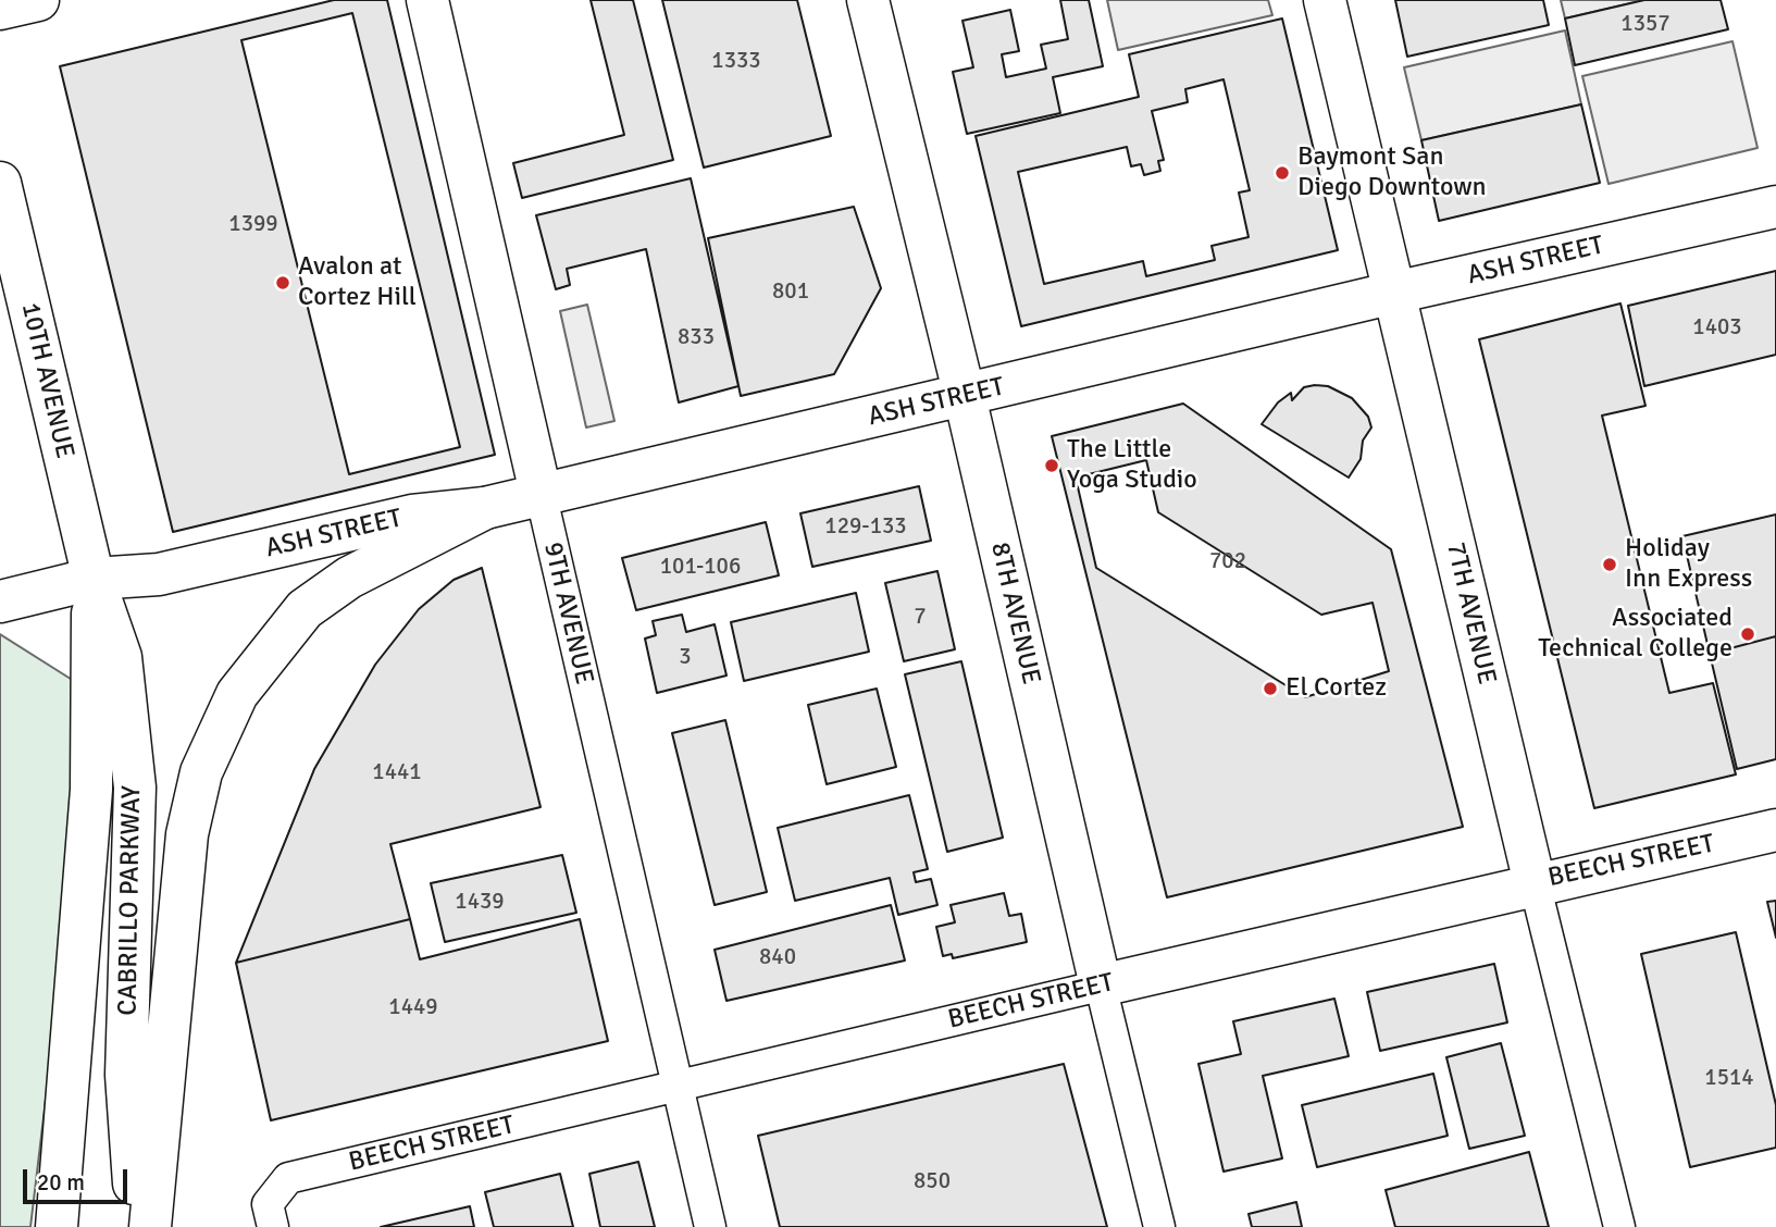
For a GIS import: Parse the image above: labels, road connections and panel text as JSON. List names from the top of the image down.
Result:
{
  "streets": {
    "main road": [
      "ASH STREET",
      "10TH AVENUE",
      "9TH AVENUE",
      "8TH AVENUE",
      "7TH AVENUE",
      "BEECH STREET",
      "CABRILLO PARKWAY"
    ]
  },
  "crossings": [
    ["ASH STREET", "10TH AVENUE"],
    ["ASH STREET", "9TH AVENUE"],
    ["ASH STREET", "8TH AVENUE"],
    ["ASH STREET", "7TH AVENUE"],
    ["ASH STREET", "CABRILLO PARKWAY"],
    ["10TH AVENUE", "CABRILLO PARKWAY"],
    ["9TH AVENUE", "BEECH STREET"],
    ["8TH AVENUE", "BEECH STREET"],
    ["7TH AVENUE", "BEECH STREET"]
  ],
  "places": [
    "Baymont San Diego Downtown",
    "Avalon at Cortez Hill",
    "The Little Yoga Studio",
    "Holiday Inn Express",
    "Associated Technical College",
    "El Cortez"
  ],
  "house_numbers": [
    "1357",
    "1333",
    "1399",
    "801",
    "1403",
    "833",
    "129-133",
    "702",
    "101-106",
    "7",
    "3",
    "1441",
    "1439",
    "840",
    "1449",
    "1514",
    "850"
  ],
  "scale_bar": "20 m"
}
